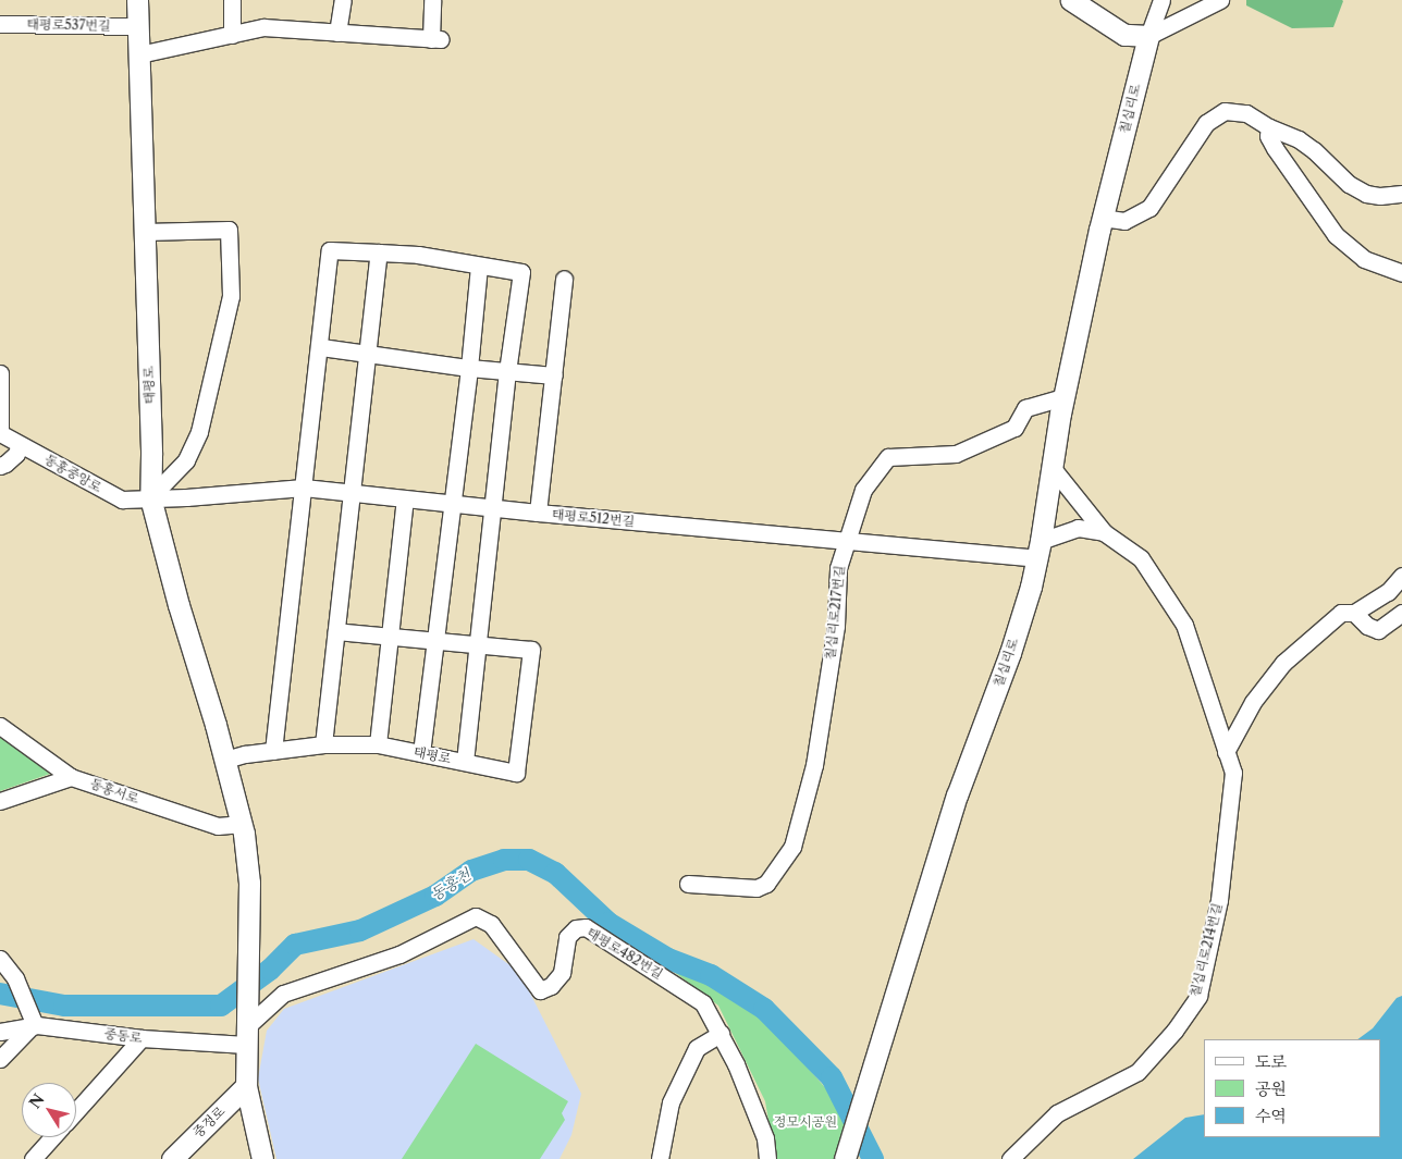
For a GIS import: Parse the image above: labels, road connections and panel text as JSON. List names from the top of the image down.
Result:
{
  "streets": {
    "main road": ["칠십리로", "태평로", "중정로"],
    "street": [
      "태평로537번길",
      "동홍중앙로",
      "태평로512번길",
      "칠십리로217번길",
      "동홍서로",
      "칠십리로214번길",
      "태평로482번길",
      "중동로"
    ]
  },
  "crossings": [
    ["태평로537번길", "태평로"],
    ["칠십리로", "태평로512번길"],
    ["칠십리로", "칠십리로217번길"],
    ["칠십리로", "칠십리로214번길"],
    ["태평로", "동홍중앙로"],
    ["태평로", "태평로512번길"],
    ["태평로", "동홍서로"],
    ["태평로", "태평로482번길"],
    ["태평로", "중동로"],
    ["동홍중앙로", "태평로512번길"],
    ["태평로512번길", "칠십리로217번길"],
    ["태평로482번길", "중동로"]
  ],
  "water": ["동홍천"],
  "parks": ["정모시공원"],
  "legend": ["도로", "공원", "수역"],
  "north": "top left"
}
